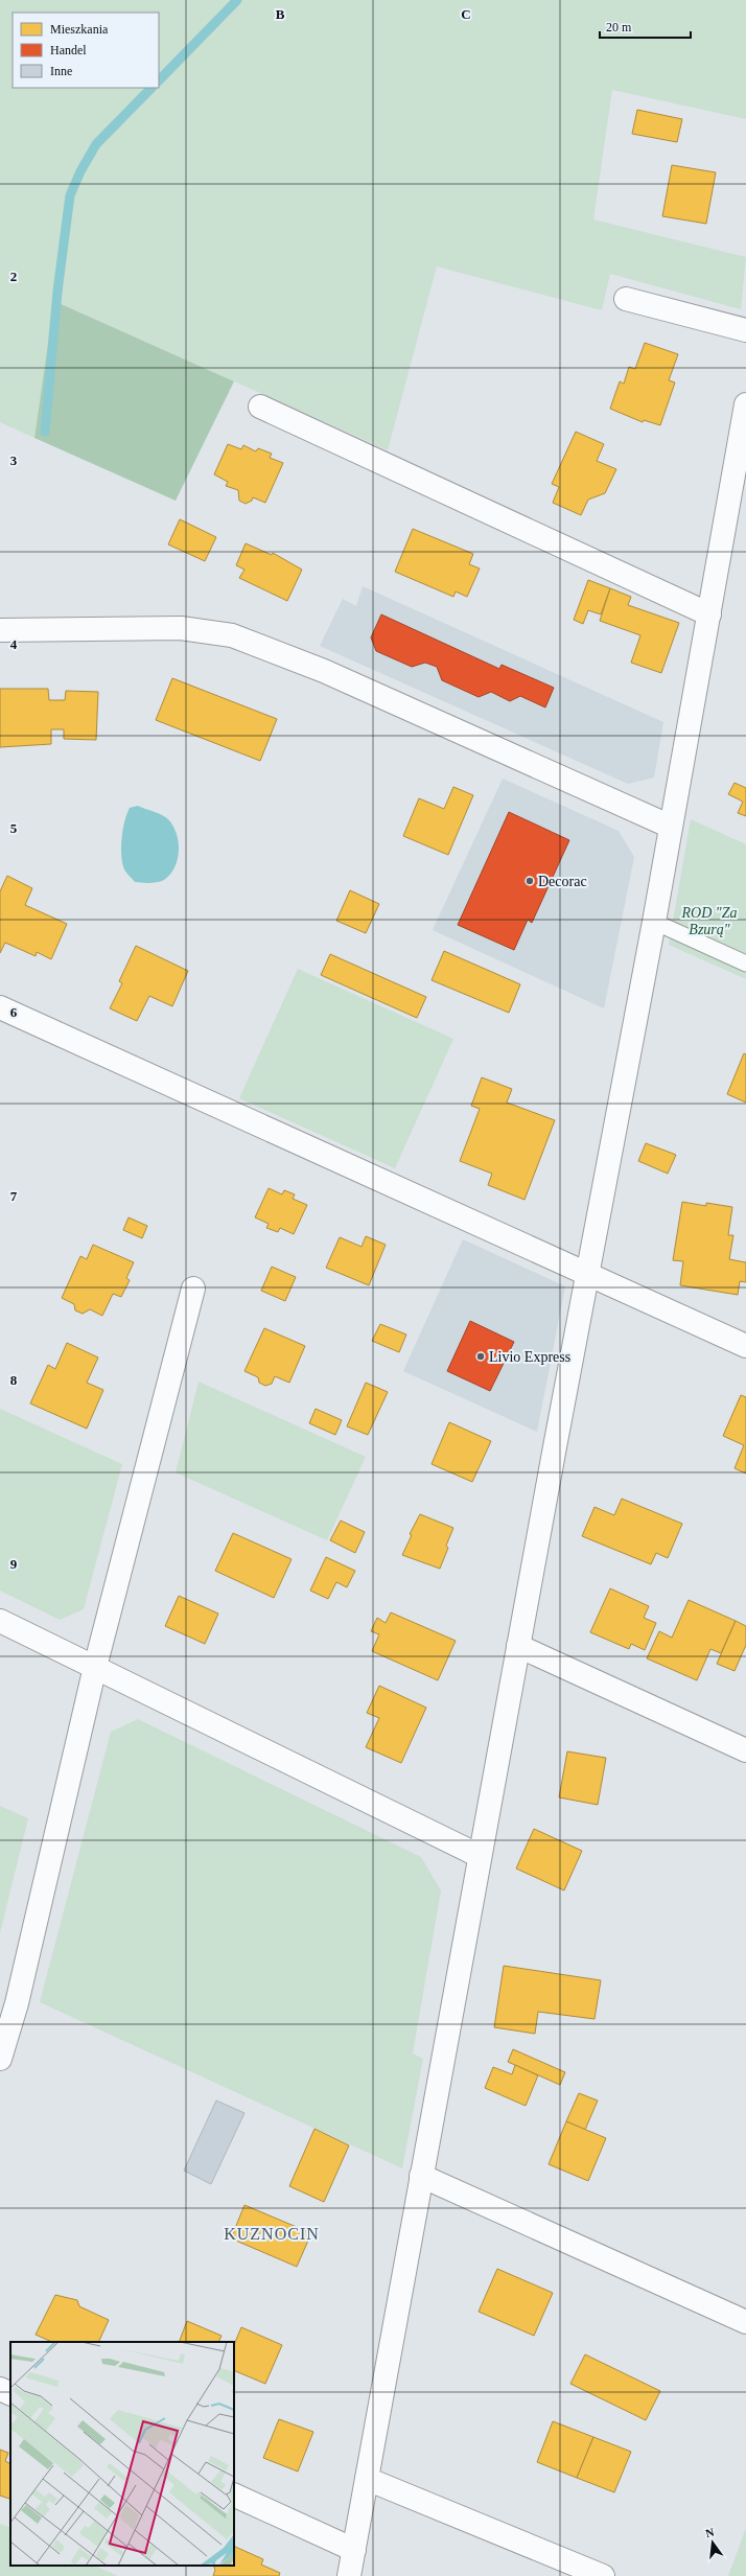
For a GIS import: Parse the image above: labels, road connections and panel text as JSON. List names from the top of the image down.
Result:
{
  "districts": ["KUZNOCIN"],
  "parks": ["ROD \"Za Bzurą\""],
  "places": ["Decorac", "Livio Express"],
  "legend": ["Mieszkania", "Handel", "Inne"],
  "scale_bar": "20 m",
  "north": "top",
  "grid": {
    "columns": ["B", "C"],
    "rows": [
      "2",
      "3",
      "4",
      "5",
      "6",
      "7",
      "8",
      "9"
    ]
  }
}
